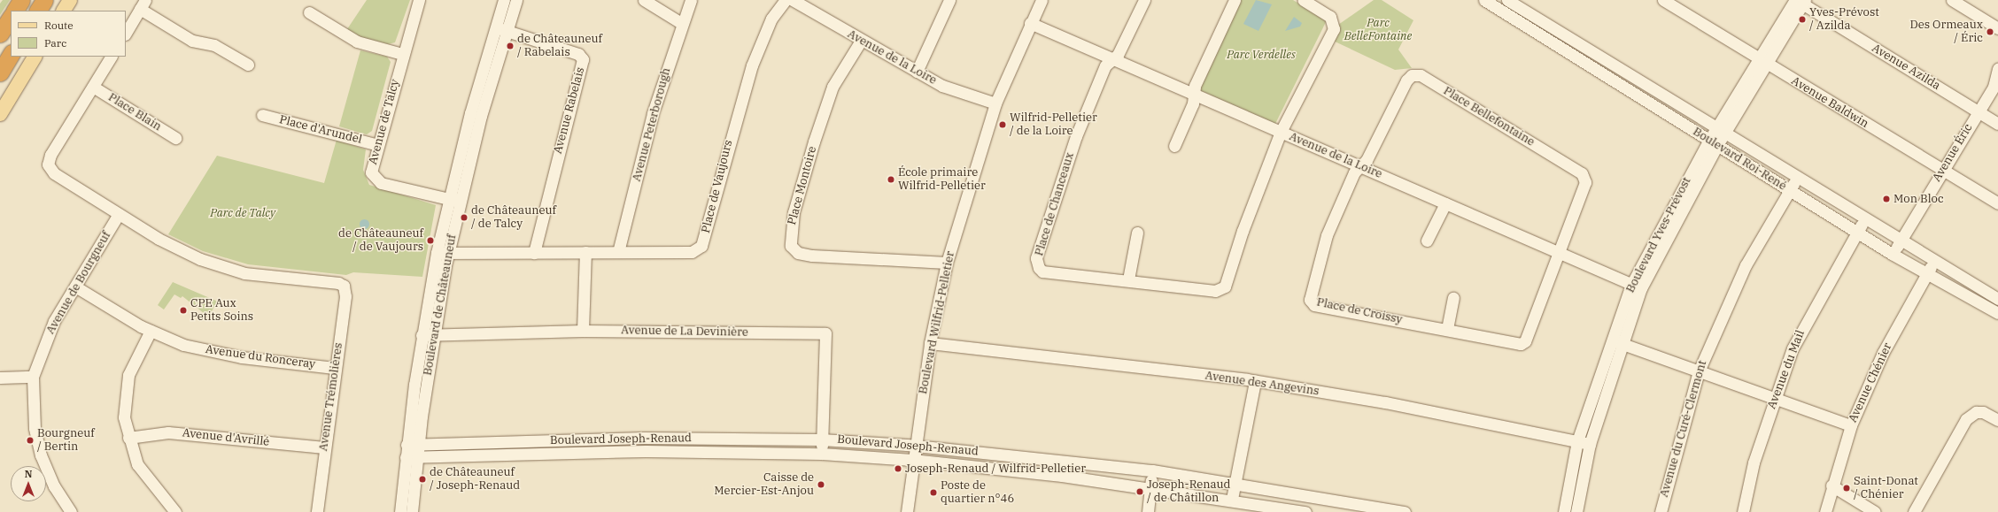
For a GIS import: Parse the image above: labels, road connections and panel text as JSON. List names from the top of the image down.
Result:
{
  "streets": {
    "street": [
      "Avenue de la Loire",
      "Avenue Azilda",
      "Avenue Baldwin",
      "Avenue Rabelais",
      "Place Blain",
      "Place Bellefontaine",
      "Avenue de Talcy",
      "Avenue Peterborough",
      "Place d'Arundel",
      "Avenue Éric",
      "Boulevard Roi-René",
      "Place Montoire",
      "Place de Vaujours",
      "Place de Chanceaux",
      "Boulevard Yves-Prévost",
      "Avenue de Bourgneuf",
      "Boulevard de Châteauneuf",
      "Place de Croissy",
      "Boulevard Wilfrid-Pelletier",
      "Avenue de La Devinière",
      "Avenue du Ronceray",
      "Avenue du Mail",
      "Avenue Chénier",
      "Avenue des Angevins",
      "Avenue Trémolières",
      "Avenue du Curé-Clermont",
      "Avenue d'Avrillé",
      "Boulevard Joseph-Renaud"
    ]
  },
  "crossings": [
    ["Avenue de la Loire", "Place Bellefontaine"],
    ["Avenue de la Loire", "Place Montoire"],
    ["Avenue de la Loire", "Place de Chanceaux"],
    ["Avenue de la Loire", "Boulevard Yves-Prévost"],
    ["Avenue de la Loire", "Place de Croissy"],
    ["Avenue de la Loire", "Boulevard Wilfrid-Pelletier"],
    ["Avenue Azilda", "Avenue Éric"],
    ["Avenue Azilda", "Boulevard Yves-Prévost"],
    ["Avenue Baldwin", "Avenue Éric"],
    ["Avenue Baldwin", "Boulevard Yves-Prévost"],
    ["Avenue Rabelais", "Place de Vaujours"],
    ["Avenue Rabelais", "Boulevard de Châteauneuf"],
    ["Place Bellefontaine", "Place de Croissy"],
    ["Avenue de Talcy", "Place d'Arundel"],
    ["Avenue de Talcy", "Boulevard de Châteauneuf"],
    ["Avenue Peterborough", "Place de Vaujours"],
    ["Avenue Éric", "Boulevard Roi-René"],
    ["Boulevard Roi-René", "Boulevard Yves-Prévost"],
    ["Boulevard Roi-René", "Avenue du Mail"],
    ["Boulevard Roi-René", "Avenue Chénier"],
    ["Boulevard Roi-René", "Avenue du Curé-Clermont"],
    ["Place Montoire", "Boulevard Wilfrid-Pelletier"],
    ["Place de Vaujours", "Boulevard de Châteauneuf"],
    ["Boulevard Yves-Prévost", "Avenue des Angevins"],
    ["Avenue de Bourgneuf", "Avenue du Ronceray"],
    ["Avenue de Bourgneuf", "Avenue Trémolières"],
    ["Boulevard de Châteauneuf", "Avenue de La Devinière"],
    ["Boulevard de Châteauneuf", "Boulevard Joseph-Renaud"],
    ["Boulevard Wilfrid-Pelletier", "Avenue des Angevins"],
    ["Boulevard Wilfrid-Pelletier", "Boulevard Joseph-Renaud"],
    ["Avenue de La Devinière", "Boulevard Joseph-Renaud"],
    ["Avenue du Ronceray", "Avenue Trémolières"],
    ["Avenue Trémolières", "Avenue d'Avrillé"]
  ],
  "parks": ["Parc BelleFontaine", "Parc Verdelles", "Parc de Talcy"],
  "places": [
    "Yves-Prévost / Azilda",
    "Des Ormeaux / Éric",
    "de Châteauneuf / Rabelais",
    "Wilfrid-Pelletier / de la Loire",
    "École primaire Wilfrid-Pelletier",
    "Mon Bloc",
    "de Châteauneuf / de Talcy",
    "de Châteauneuf / de Vaujours",
    "CPE Aux Petits Soins",
    "Bourgneuf / Bertin",
    "Joseph-Renaud / Wilfrid-Pelletier",
    "de Châteauneuf / Joseph-Renaud",
    "Caisse de Mercier-Est-Anjou",
    "Saint-Donat / Chénier",
    "Joseph-Renaud / de Châtillon",
    "Poste de quartier n°46"
  ],
  "legend": ["Route", "Parc"],
  "north": "top"
}
